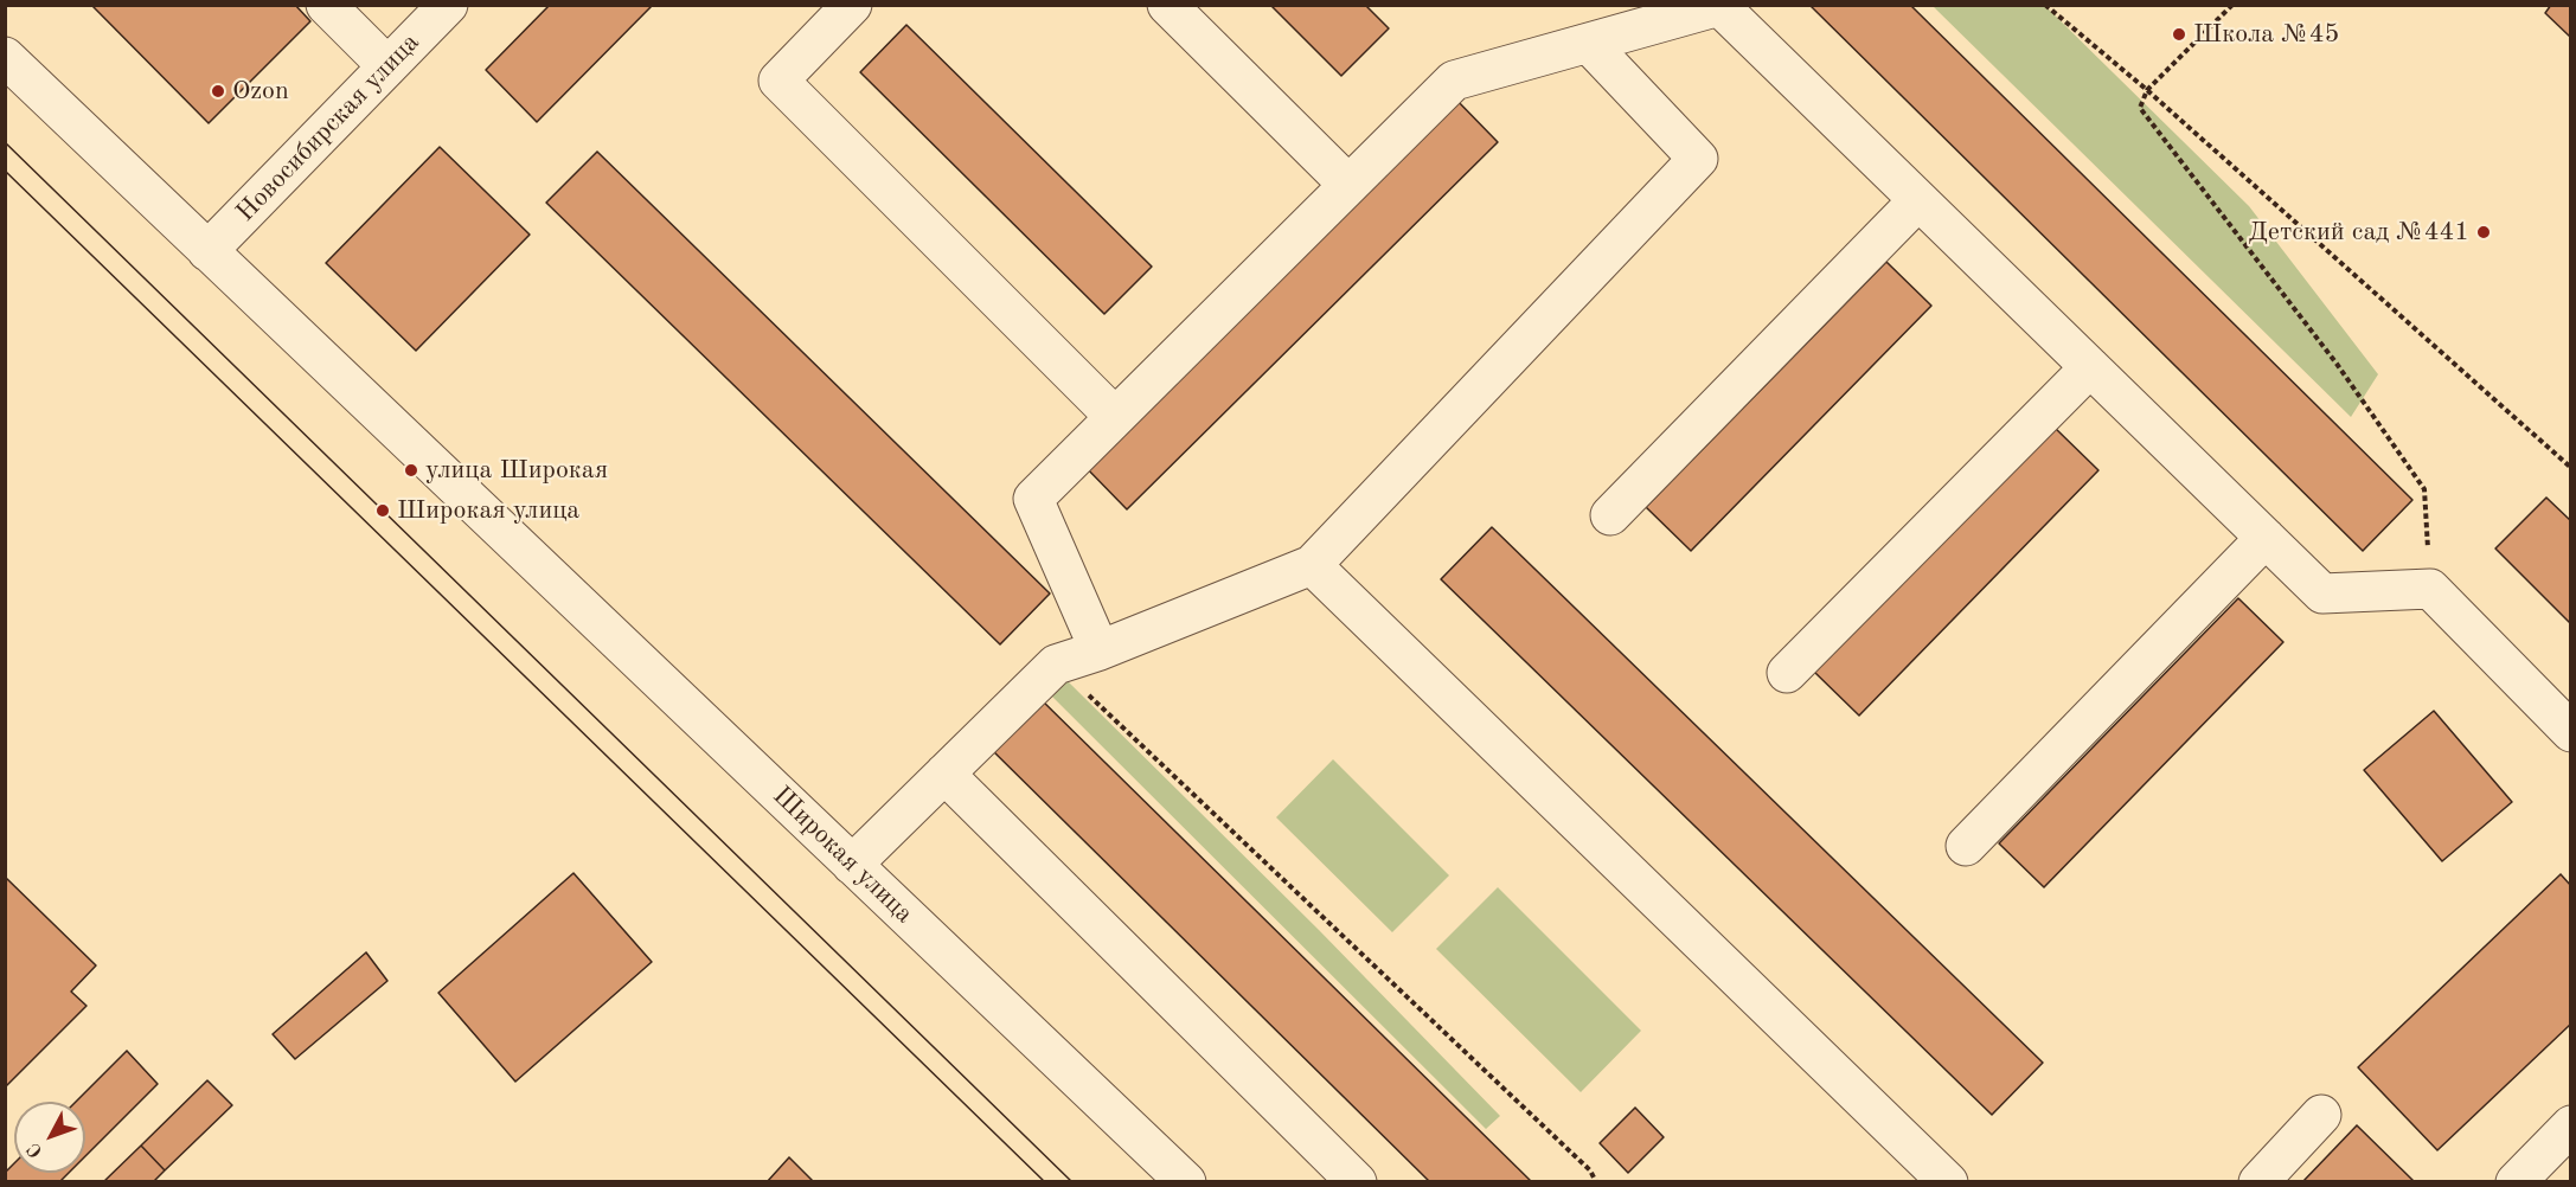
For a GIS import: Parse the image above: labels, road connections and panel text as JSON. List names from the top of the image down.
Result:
{
  "streets": {
    "street": ["Новосибирская улица", "Широкая улица"]
  },
  "crossings": [
    ["Новосибирская улица", "Широкая улица"]
  ],
  "places": [
    "Школа №45",
    "Ozon",
    "Детский сад №441",
    "улица Широкая",
    "Широкая улица"
  ],
  "north": "bottom left"
}
